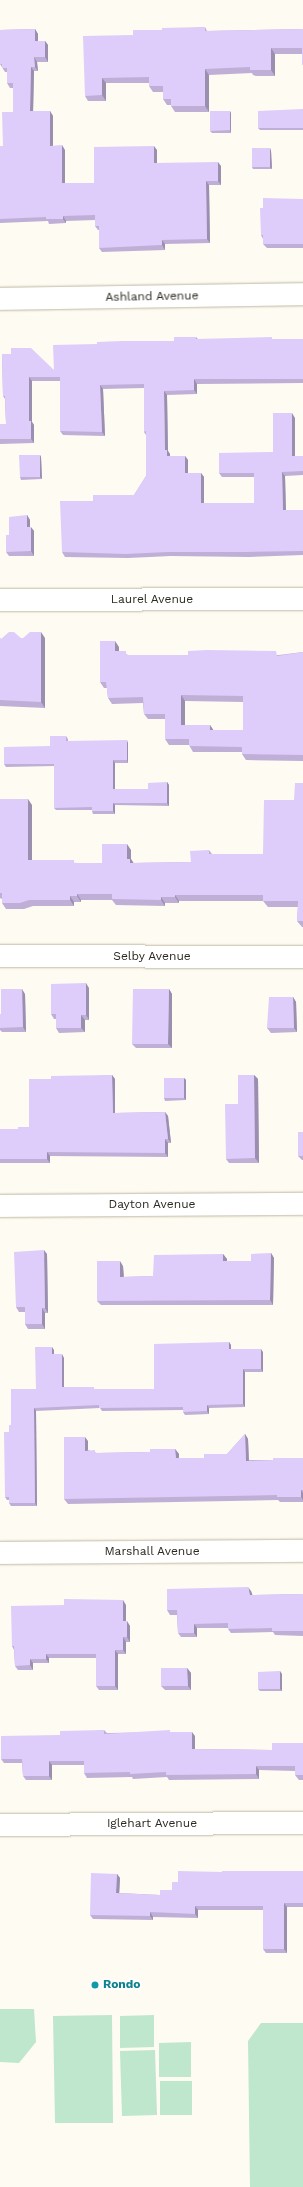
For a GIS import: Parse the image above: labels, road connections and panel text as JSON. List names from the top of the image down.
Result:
{
  "streets": {
    "street": [
      "Ashland Avenue",
      "Laurel Avenue",
      "Selby Avenue",
      "Dayton Avenue",
      "Marshall Avenue",
      "Iglehart Avenue"
    ]
  },
  "places": ["Rondo"]
}
